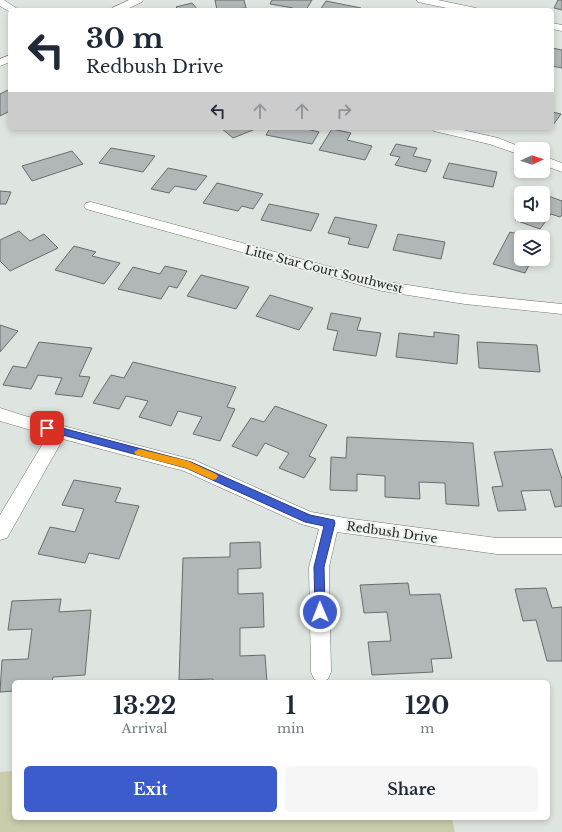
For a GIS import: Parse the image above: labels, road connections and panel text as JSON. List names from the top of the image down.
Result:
{
  "streets": {
    "street": ["Litte Star Court Southwest", "Redbush Drive"]
  },
  "north": "right",
  "page": {
    "turn": ["30 m", "Redbush Drive"],
    "eta": [
      "13:22",
      "Arrival",
      "1",
      "min",
      "120",
      "m"
    ],
    "buttons": ["Exit", "Share"]
  }
}
